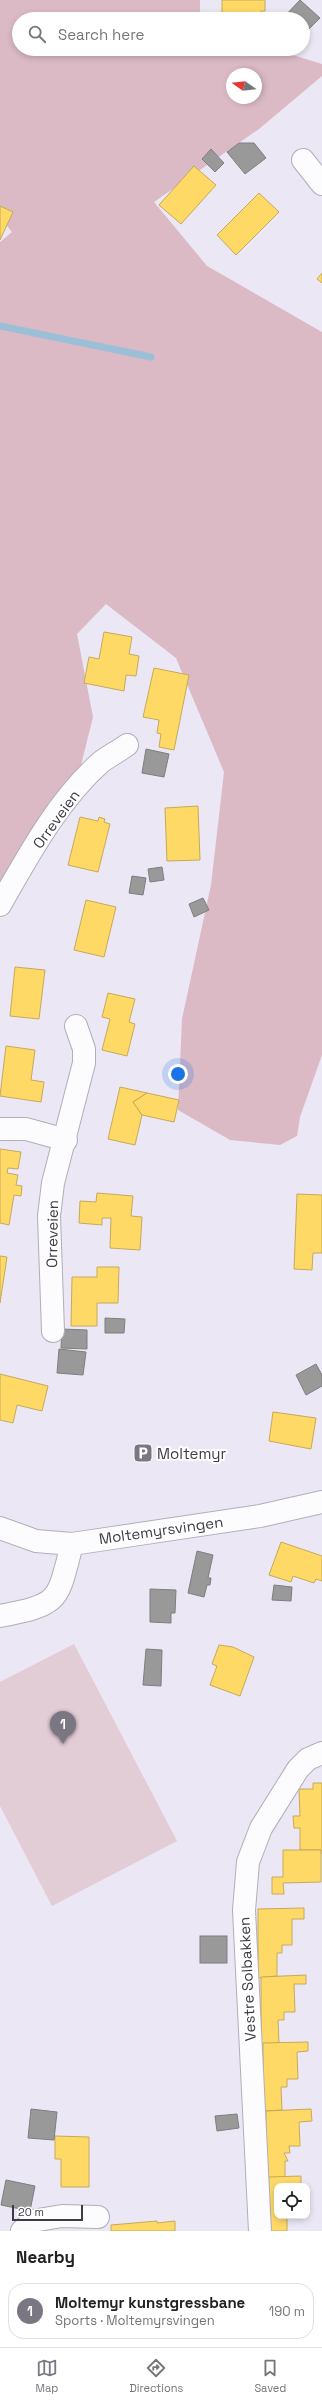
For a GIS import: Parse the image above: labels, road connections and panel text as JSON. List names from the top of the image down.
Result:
{
  "streets": {
    "street": ["Orreveien", "Moltemyrsvingen", "Vestre Solbakken"]
  },
  "places": {
    "parking": ["Moltemyr"]
  },
  "scale_bar": "20 m",
  "north": "left",
  "page": {
    "search": "Search here",
    "pins": "1",
    "scale": "20 m",
    "heading": "Nearby",
    "list": [
      {
        "mark": "1",
        "name": "Moltemyr kunstgressbane",
        "note": "Sports · Moltemyrsvingen",
        "value": "190 m"
      }
    ],
    "nav": ["Map", "Directions", "Saved"]
  }
}
